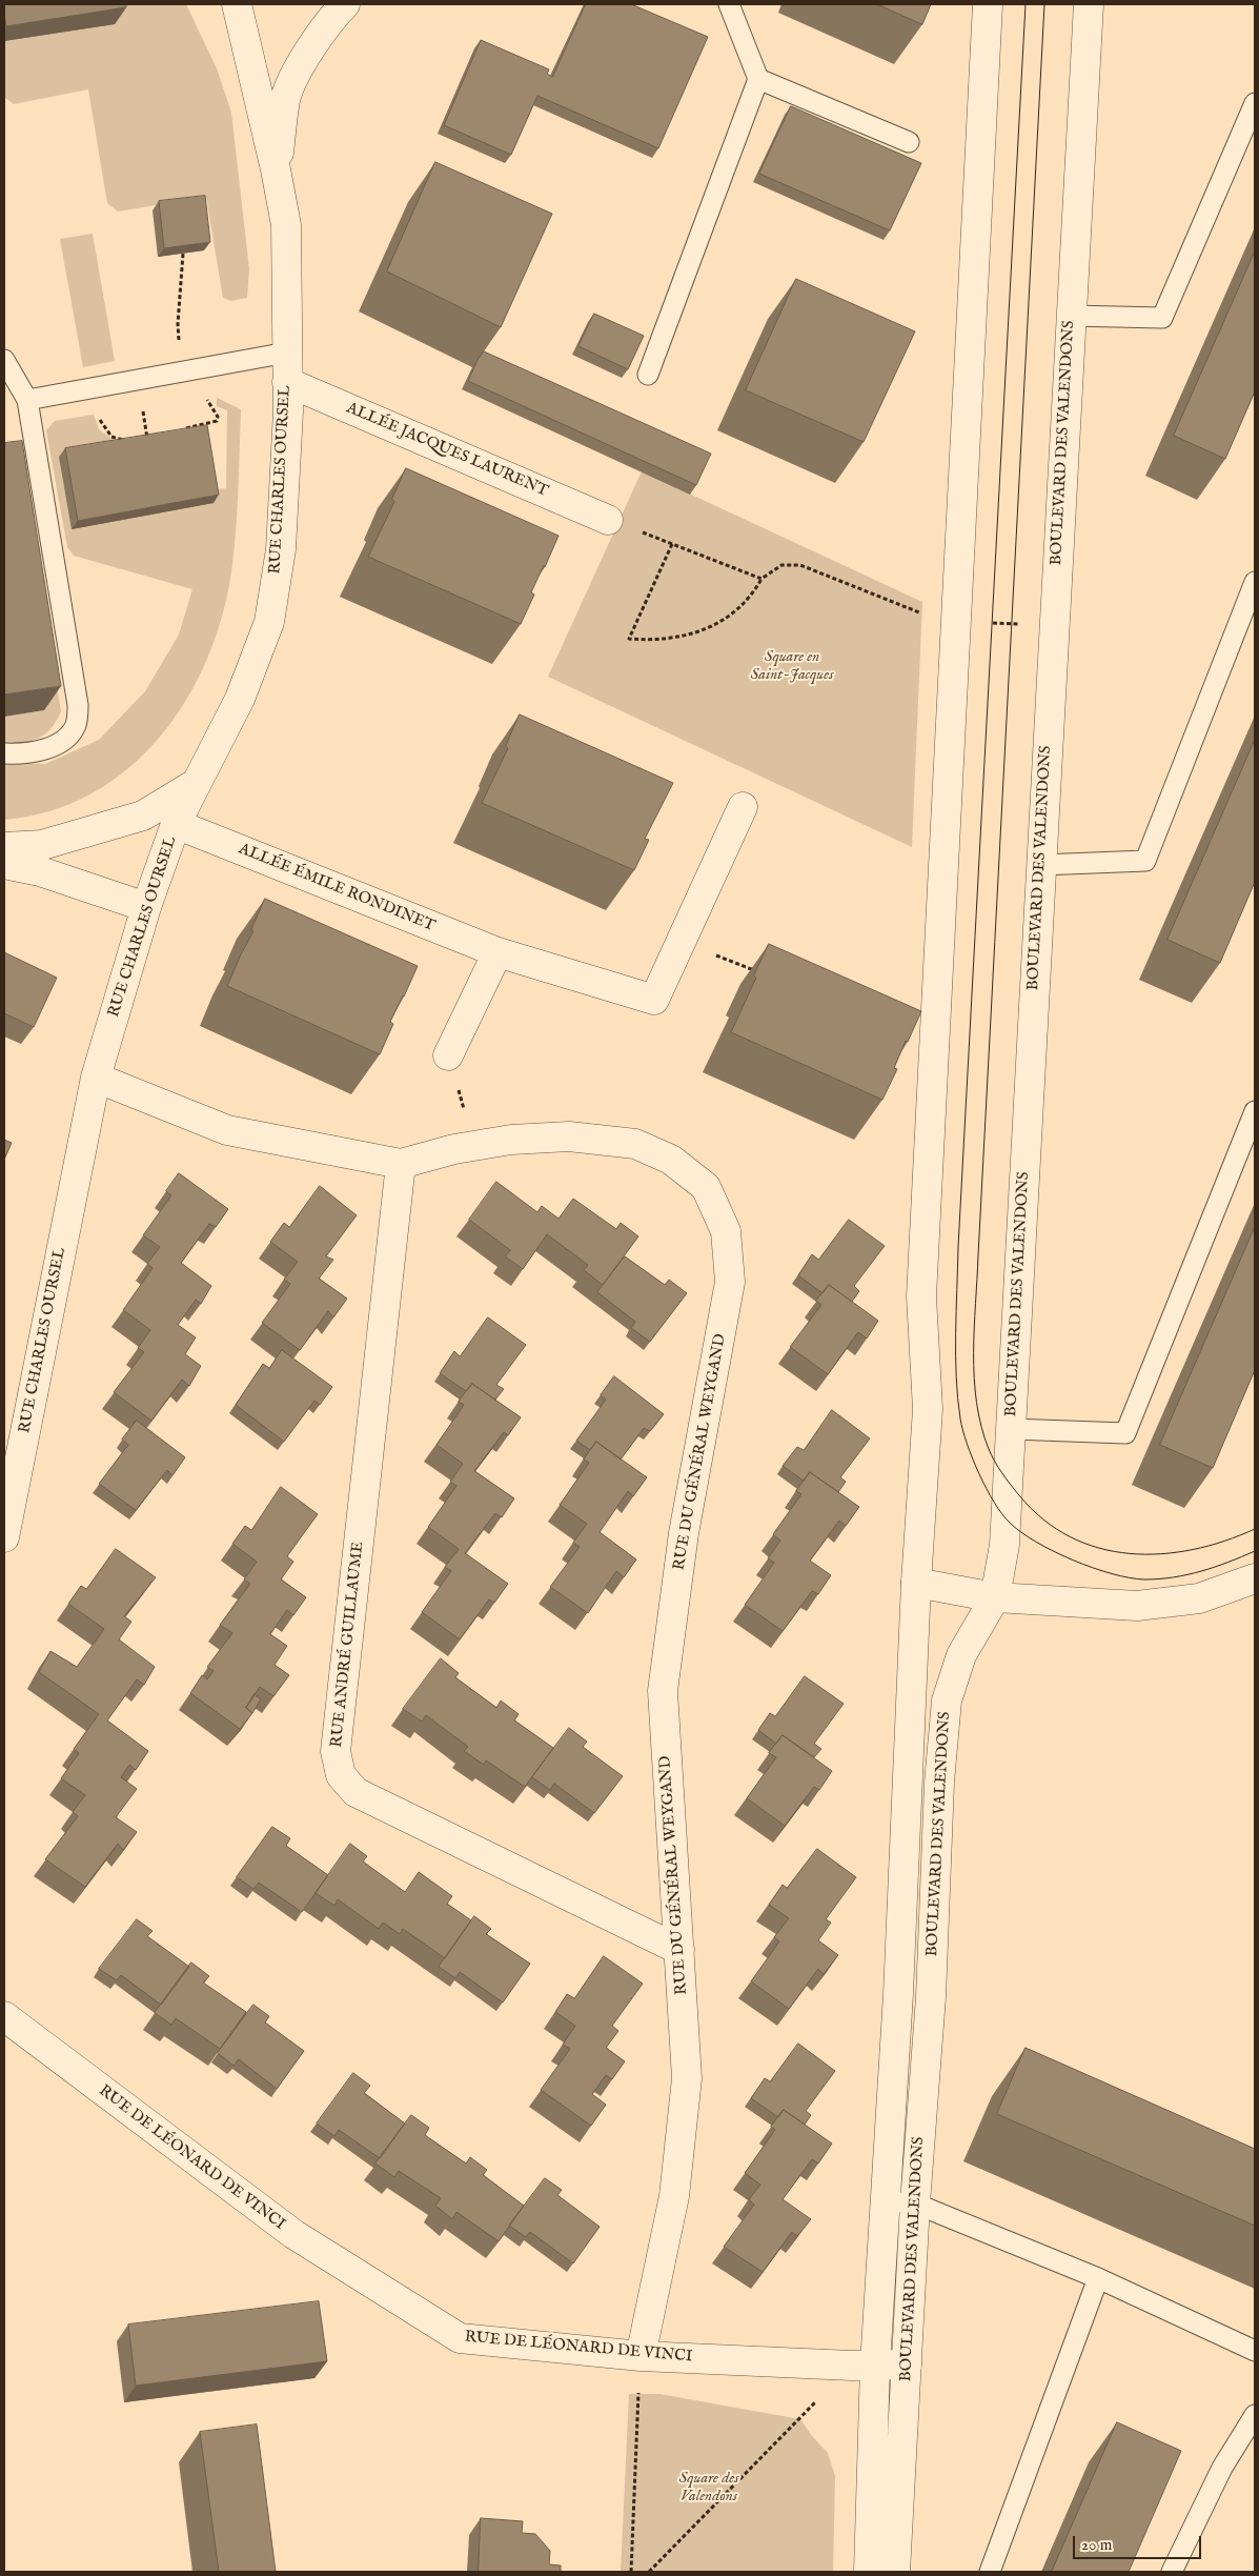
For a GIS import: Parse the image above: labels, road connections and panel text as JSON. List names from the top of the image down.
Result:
{
  "streets": {
    "street": [
      "BOULEVARD DES VALENDONS",
      "ALLÉE JACQUES LAURENT",
      "RUE CHARLES OURSEL",
      "ALLÉE ÉMILE RONDINET",
      "RUE DU GÉNÉRAL WEYGAND",
      "RUE ANDRÉ GUILLAUME",
      "RUE DE LÉONARD DE VINCI"
    ]
  },
  "crossings": [
    ["BOULEVARD DES VALENDONS", "RUE DE LÉONARD DE VINCI"],
    ["ALLÉE JACQUES LAURENT", "RUE CHARLES OURSEL"],
    ["RUE CHARLES OURSEL", "ALLÉE ÉMILE RONDINET"],
    ["RUE CHARLES OURSEL", "RUE DU GÉNÉRAL WEYGAND"],
    ["RUE DU GÉNÉRAL WEYGAND", "RUE ANDRÉ GUILLAUME"],
    ["RUE DU GÉNÉRAL WEYGAND", "RUE DE LÉONARD DE VINCI"]
  ],
  "parks": ["Square en Saint-Jacques", "Square des Valendons"],
  "scale_bar": "20 m"
}
